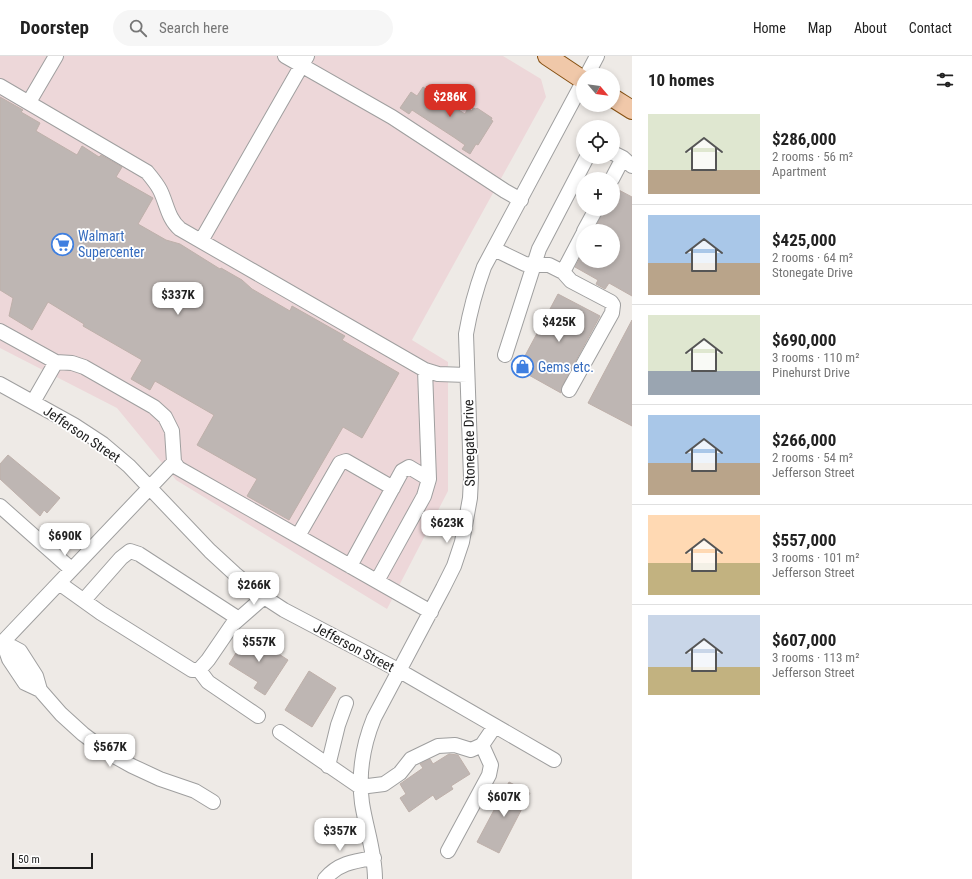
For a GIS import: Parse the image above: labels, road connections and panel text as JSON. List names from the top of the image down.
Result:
{
  "streets": {
    "street": ["Jefferson Street", "Stonegate Drive"]
  },
  "crossings": [
    ["Jefferson Street", "Stonegate Drive"]
  ],
  "places": {
    "supermarket": ["Walmart Supercenter"],
    "shop": ["Gems etc."]
  },
  "scale_bar": "50 m",
  "north": "bottom right",
  "page": {
    "header": "Doorstep",
    "search": "Search here",
    "nav": [
      "Home",
      "Map",
      "About",
      "Contact"
    ],
    "heading": "10 homes",
    "map_buttons": ["+", "−"],
    "price": [
      "$286K",
      "$337K",
      "$425K",
      "$623K",
      "$690K",
      "$266K",
      "$557K",
      "$567K",
      "$607K",
      "$357K"
    ],
    "list": [
      {
        "name": "$286,000",
        "note": "2 rooms · 56 m² · Apartment"
      },
      {
        "name": "$425,000",
        "note": "2 rooms · 64 m² · Stonegate Drive"
      },
      {
        "name": "$690,000",
        "note": "3 rooms · 110 m² · Pinehurst Drive"
      },
      {
        "name": "$266,000",
        "note": "2 rooms · 54 m² · Jefferson Street"
      },
      {
        "name": "$557,000",
        "note": "3 rooms · 101 m² · Jefferson Street"
      },
      {
        "name": "$607,000",
        "note": "3 rooms · 113 m² · Jefferson Street"
      }
    ],
    "scale": "50 m"
  }
}
